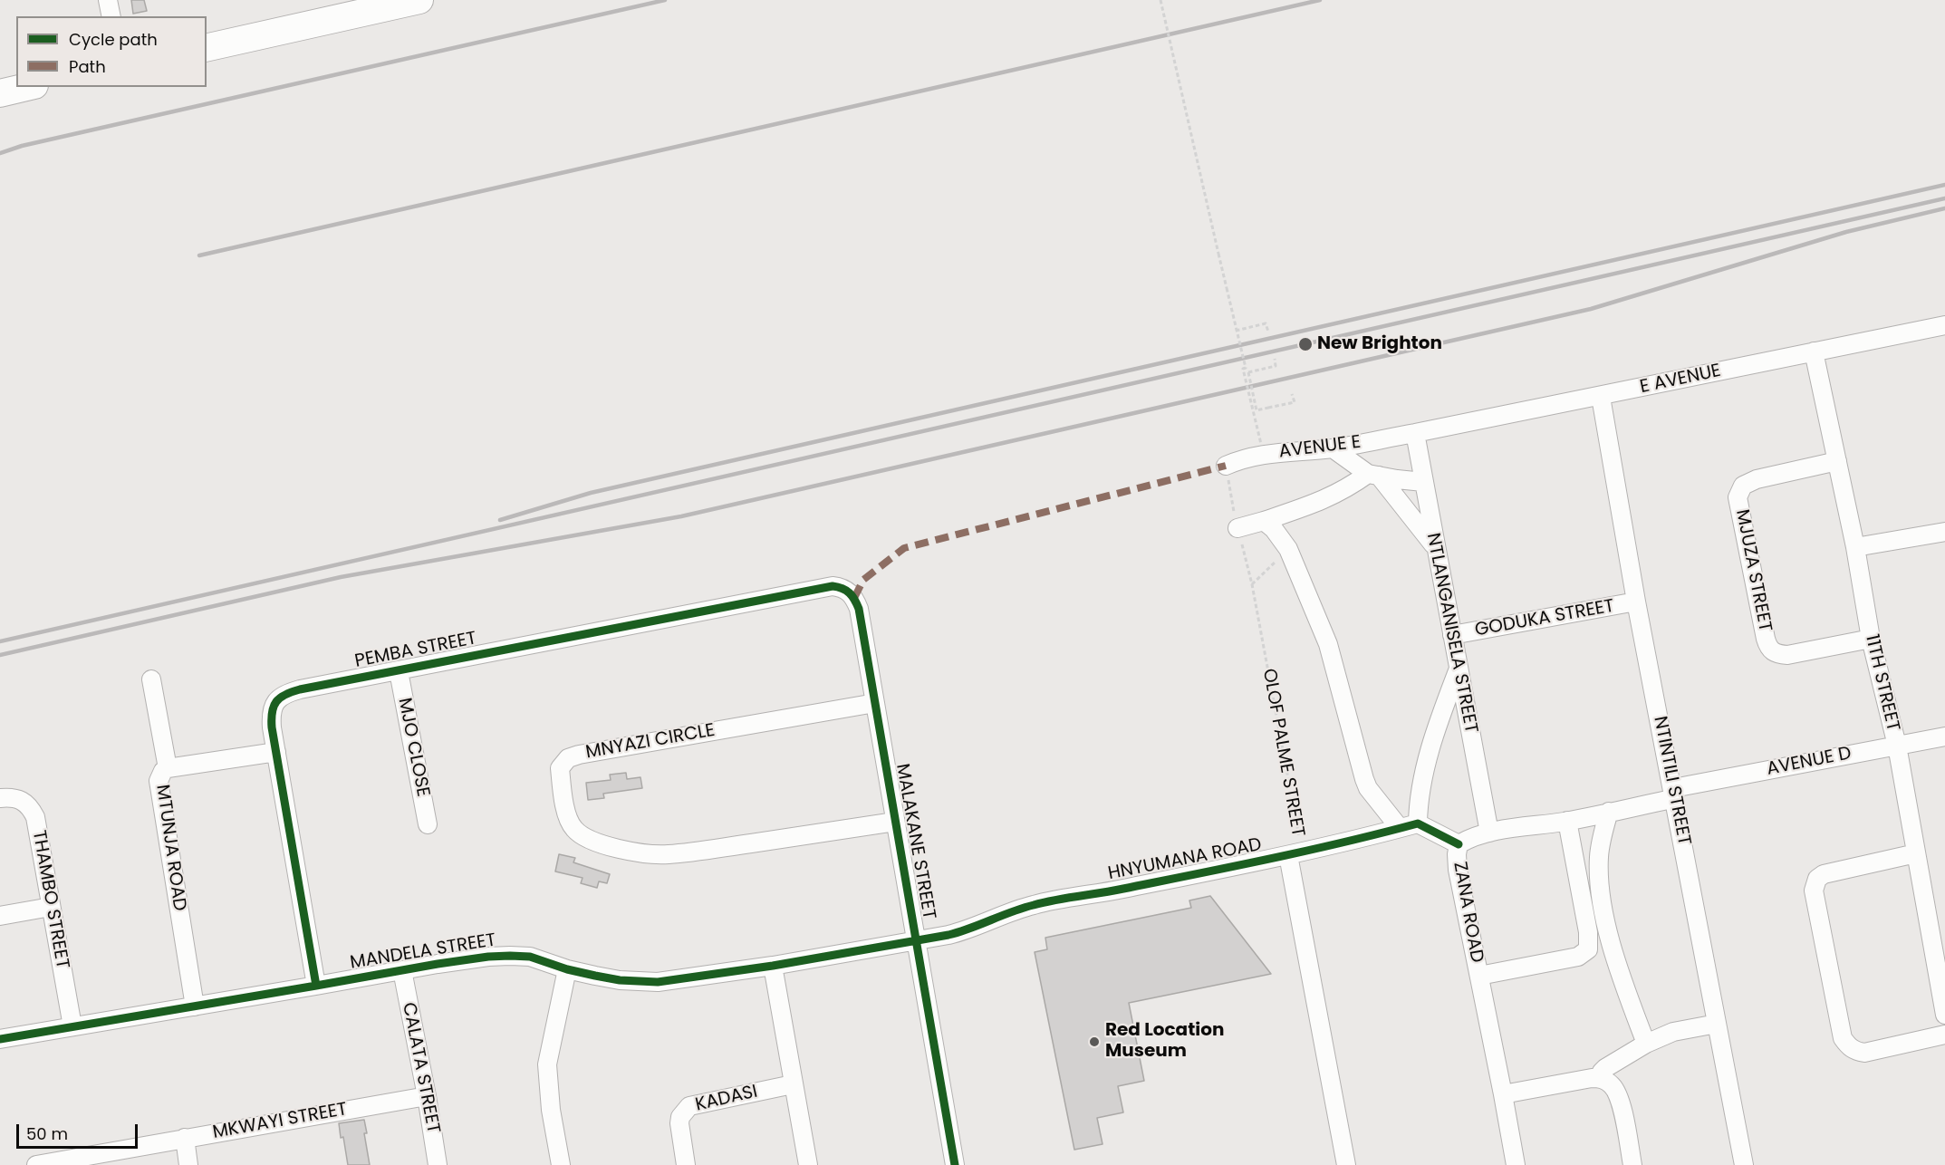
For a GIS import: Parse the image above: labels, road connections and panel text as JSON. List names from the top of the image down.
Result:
{
  "streets": {
    "street": [
      "E AVENUE",
      "AVENUE E",
      "MJUZA STREET",
      "GODUKA STREET",
      "NTLANGANISELA STREET",
      "PEMBA STREET",
      "11TH STREET",
      "MNYAZI CIRCLE",
      "MJO CLOSE",
      "OLOF PALME STREET",
      "AVENUE D",
      "NTINTILI STREET",
      "MALAKANE STREET",
      "MTUNJA ROAD",
      "HNYUMANA ROAD",
      "THAMBO STREET",
      "ZANA ROAD",
      "MANDELA STREET",
      "CALATA STREET",
      "KADASI",
      "MKWAYI STREET"
    ]
  },
  "crossings": [
    ["E AVENUE", "AVENUE E"],
    ["E AVENUE", "NTLANGANISELA STREET"],
    ["E AVENUE", "11TH STREET"],
    ["E AVENUE", "NTINTILI STREET"],
    ["AVENUE E", "NTLANGANISELA STREET"],
    ["AVENUE E", "OLOF PALME STREET"],
    ["MJUZA STREET", "11TH STREET"],
    ["GODUKA STREET", "NTLANGANISELA STREET"],
    ["GODUKA STREET", "NTINTILI STREET"],
    ["NTLANGANISELA STREET", "ZANA ROAD"],
    ["PEMBA STREET", "MJO CLOSE"],
    ["PEMBA STREET", "MALAKANE STREET"],
    ["PEMBA STREET", "MTUNJA ROAD"],
    ["PEMBA STREET", "MANDELA STREET"],
    ["11TH STREET", "AVENUE D"],
    ["MNYAZI CIRCLE", "MALAKANE STREET"],
    ["OLOF PALME STREET", "HNYUMANA ROAD"],
    ["AVENUE D", "NTINTILI STREET"],
    ["AVENUE D", "ZANA ROAD"],
    ["NTINTILI STREET", "ZANA ROAD"],
    ["MALAKANE STREET", "HNYUMANA ROAD"],
    ["MALAKANE STREET", "MANDELA STREET"],
    ["MTUNJA ROAD", "MANDELA STREET"],
    ["HNYUMANA ROAD", "MANDELA STREET"],
    ["THAMBO STREET", "MANDELA STREET"],
    ["MANDELA STREET", "CALATA STREET"],
    ["CALATA STREET", "MKWAYI STREET"]
  ],
  "places": ["New Brighton", "Red Location Museum"],
  "legend": ["Cycle path", "Path"],
  "scale_bar": "50 m"
}
